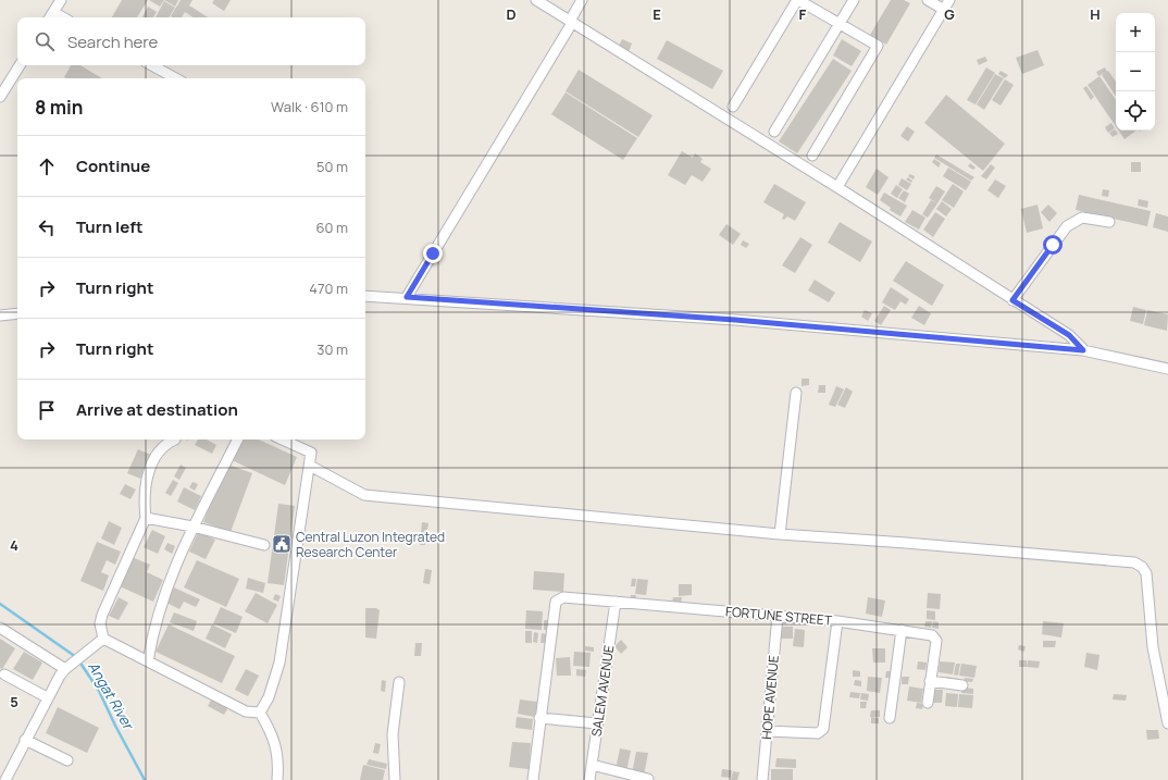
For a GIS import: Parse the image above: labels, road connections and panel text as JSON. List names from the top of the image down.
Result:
{
  "streets": {
    "street": ["FORTUNE STREET", "SALEM AVENUE", "HOPE AVENUE"]
  },
  "crossings": [
    ["FORTUNE STREET", "SALEM AVENUE"],
    ["FORTUNE STREET", "HOPE AVENUE"]
  ],
  "water": ["Angat River"],
  "places": {
    "public building": ["Central Luzon Integrated Research Center"]
  },
  "page": {
    "map_buttons": ["+", "−"],
    "search": "Search here",
    "heading": ["8 min", "Walk · 610 m"],
    "list": [
      ["Continue", "50 m"],
      ["Turn left", "60 m"],
      ["Turn right", "470 m"],
      ["Turn right", "30 m"],
      "Arrive at destination"
    ]
  },
  "grid": {
    "columns": [
      "D",
      "E",
      "F",
      "G",
      "H"
    ],
    "rows": ["4", "5"]
  }
}
